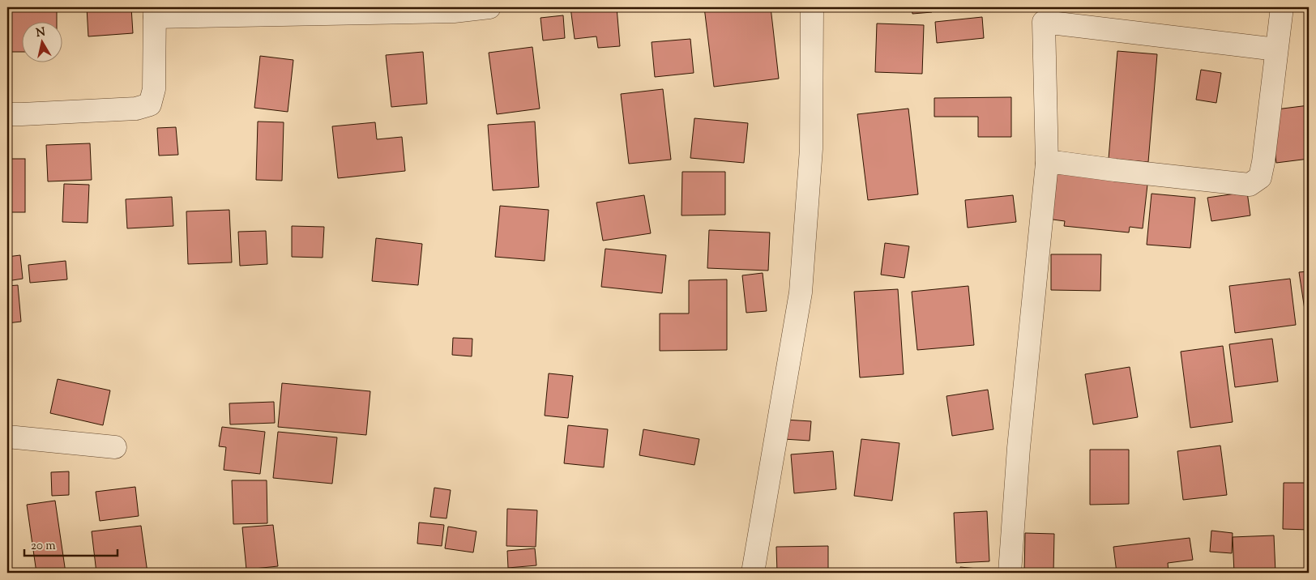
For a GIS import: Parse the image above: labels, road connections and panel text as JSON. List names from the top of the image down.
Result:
{
  "scale_bar": "20 m",
  "north": "top"
}
